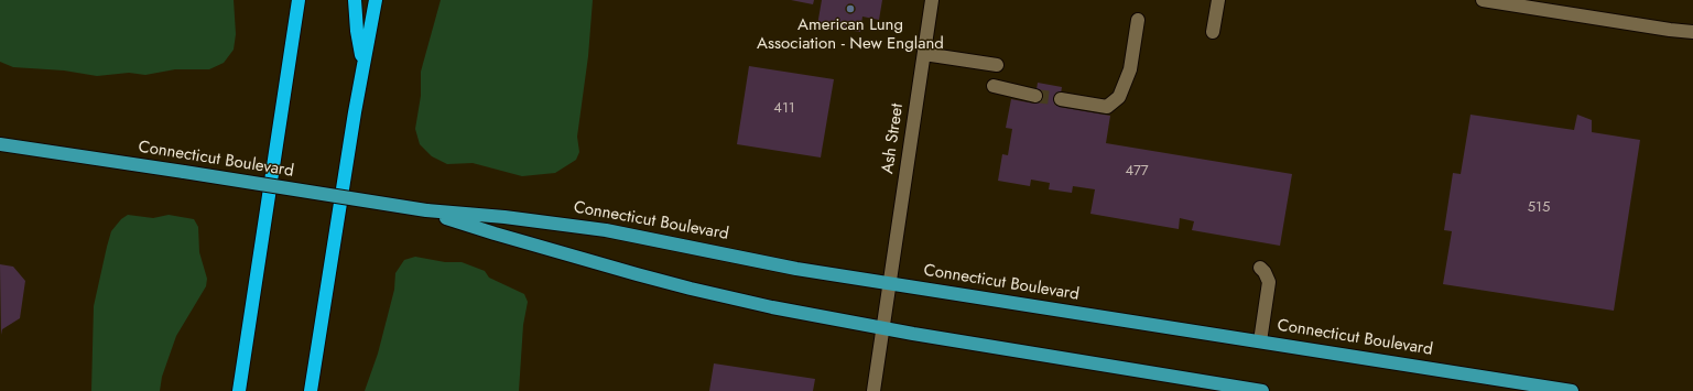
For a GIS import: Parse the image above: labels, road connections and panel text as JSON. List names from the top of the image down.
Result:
{
  "streets": {
    "main road": ["Connecticut Boulevard"],
    "street": ["Ash Street"]
  },
  "crossings": [
    ["Ash Street", "Connecticut Boulevard"]
  ],
  "places": ["American Lung Association - New England"],
  "house_numbers": ["411", "477", "515"]
}
